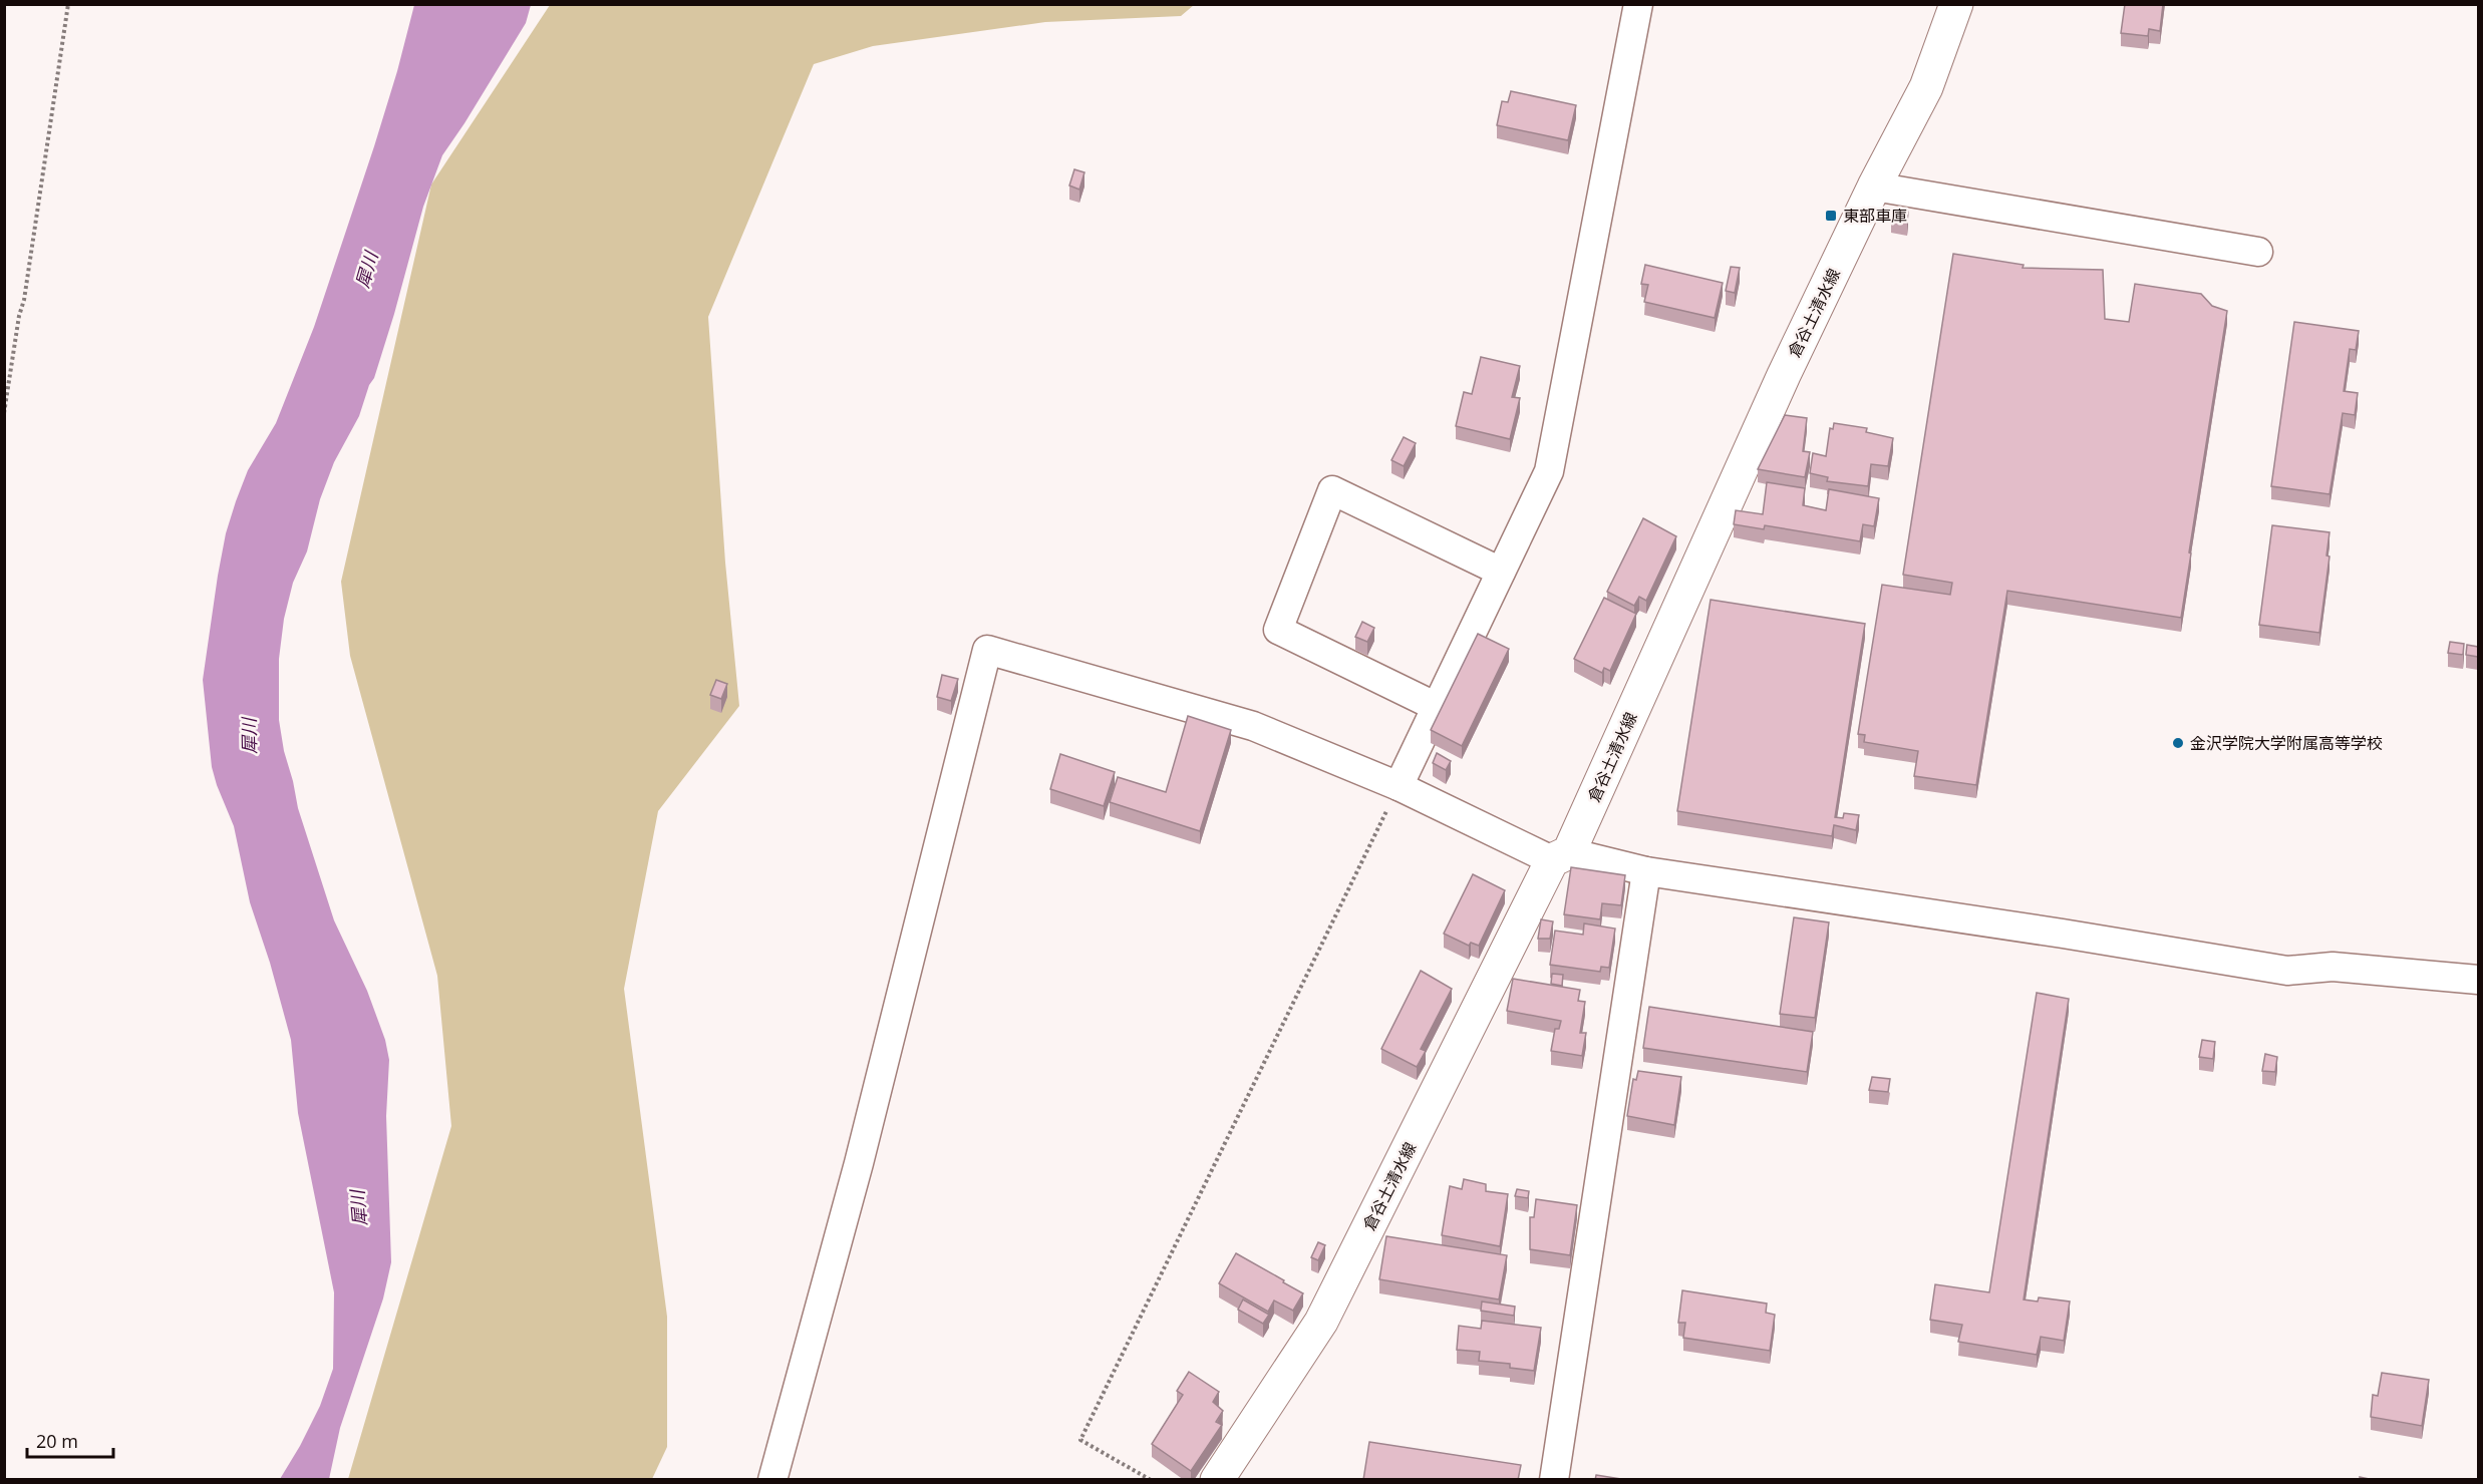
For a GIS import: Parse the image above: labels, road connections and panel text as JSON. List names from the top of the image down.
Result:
{
  "streets": {
    "main road": ["倉谷土清水線"]
  },
  "water": ["犀川"],
  "places": {
    "transit": ["東部車庫"],
    "other": ["金沢学院大学附属高等学校"]
  },
  "scale_bar": "20 m"
}
